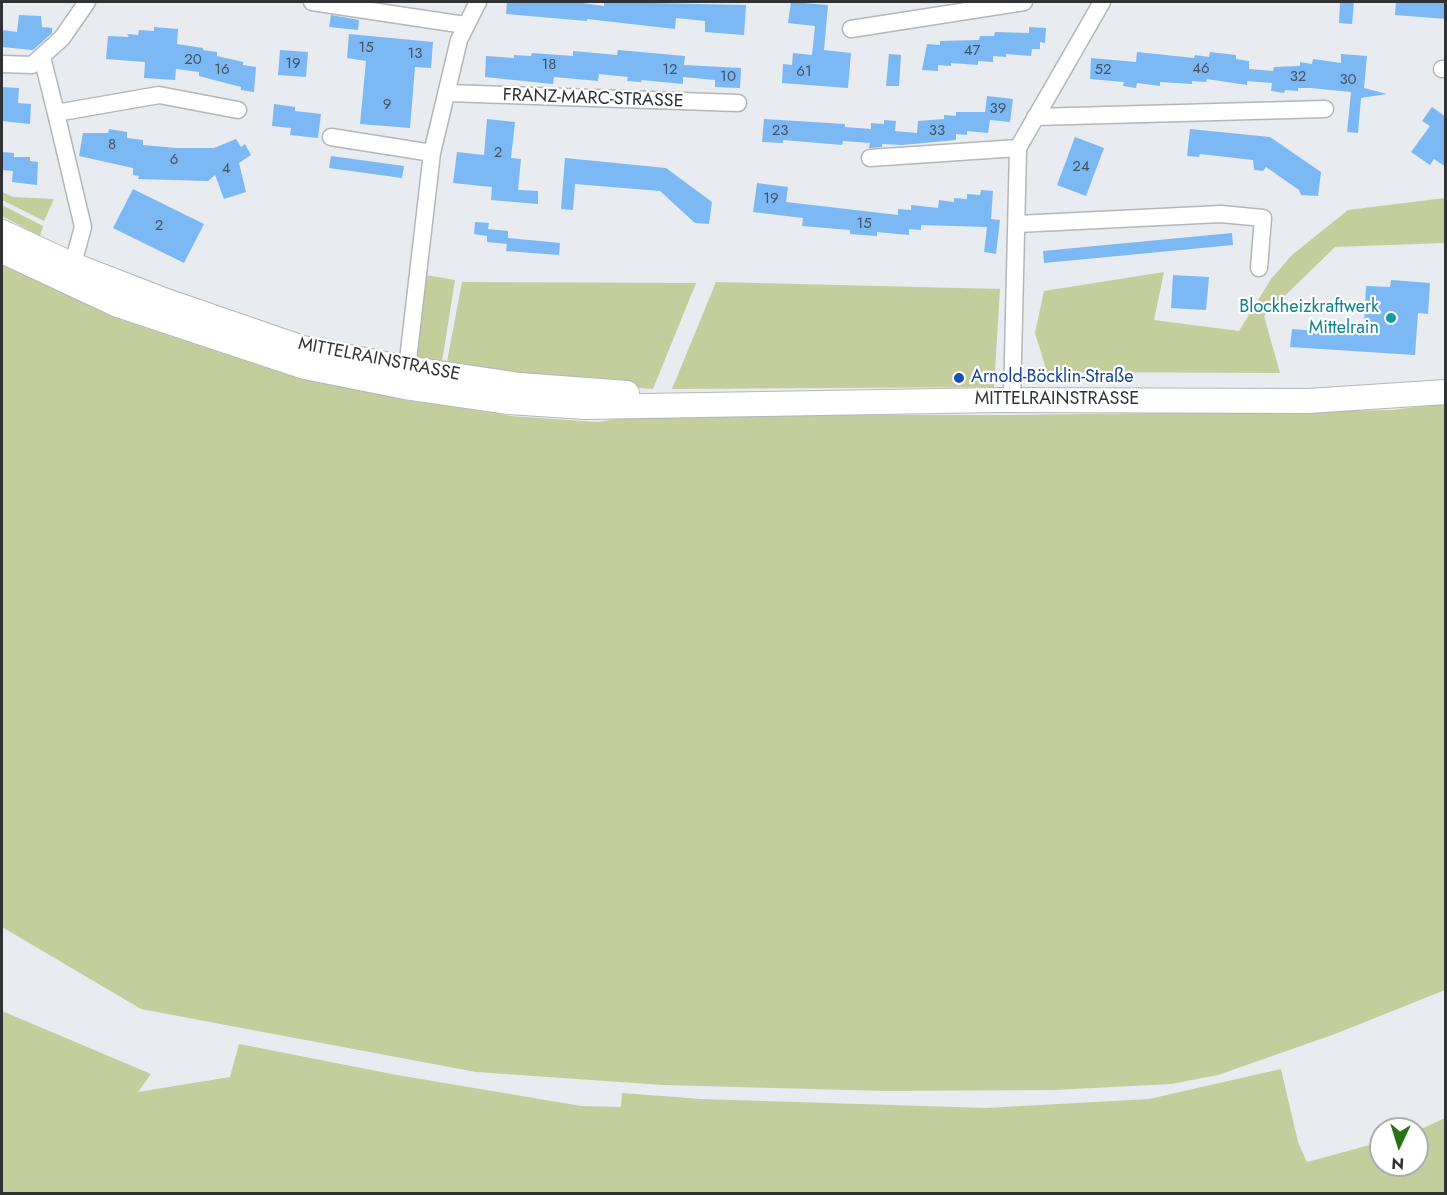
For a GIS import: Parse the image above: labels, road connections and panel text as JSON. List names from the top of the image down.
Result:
{
  "streets": {
    "street": ["FRANZ-MARC-STRASSE", "MITTELRAINSTRASSE"]
  },
  "places": ["Blockheizkraftwerk Mittelrain", "Arnold-Böcklin-Straße"],
  "house_numbers": [
    "15",
    "47",
    "13",
    "20",
    "19",
    "18",
    "46",
    "16",
    "12",
    "52",
    "61",
    "10",
    "32",
    "30",
    "9",
    "39",
    "23",
    "33",
    "8",
    "2",
    "6",
    "24",
    "4",
    "19",
    "15",
    "2"
  ],
  "north": "bottom"
}
